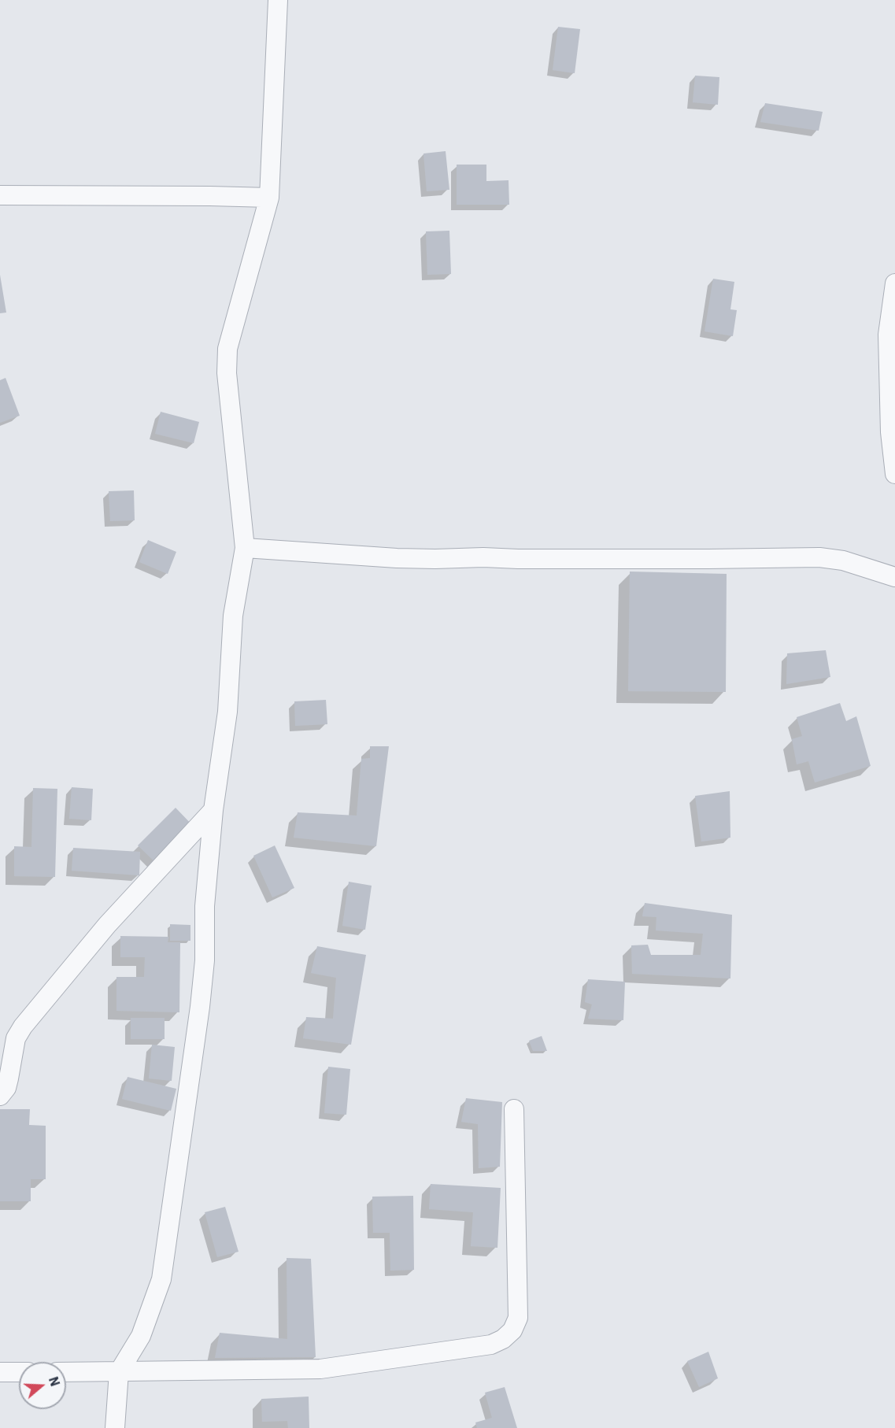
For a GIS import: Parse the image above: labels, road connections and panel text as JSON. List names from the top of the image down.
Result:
{
  "north": "right"
}
